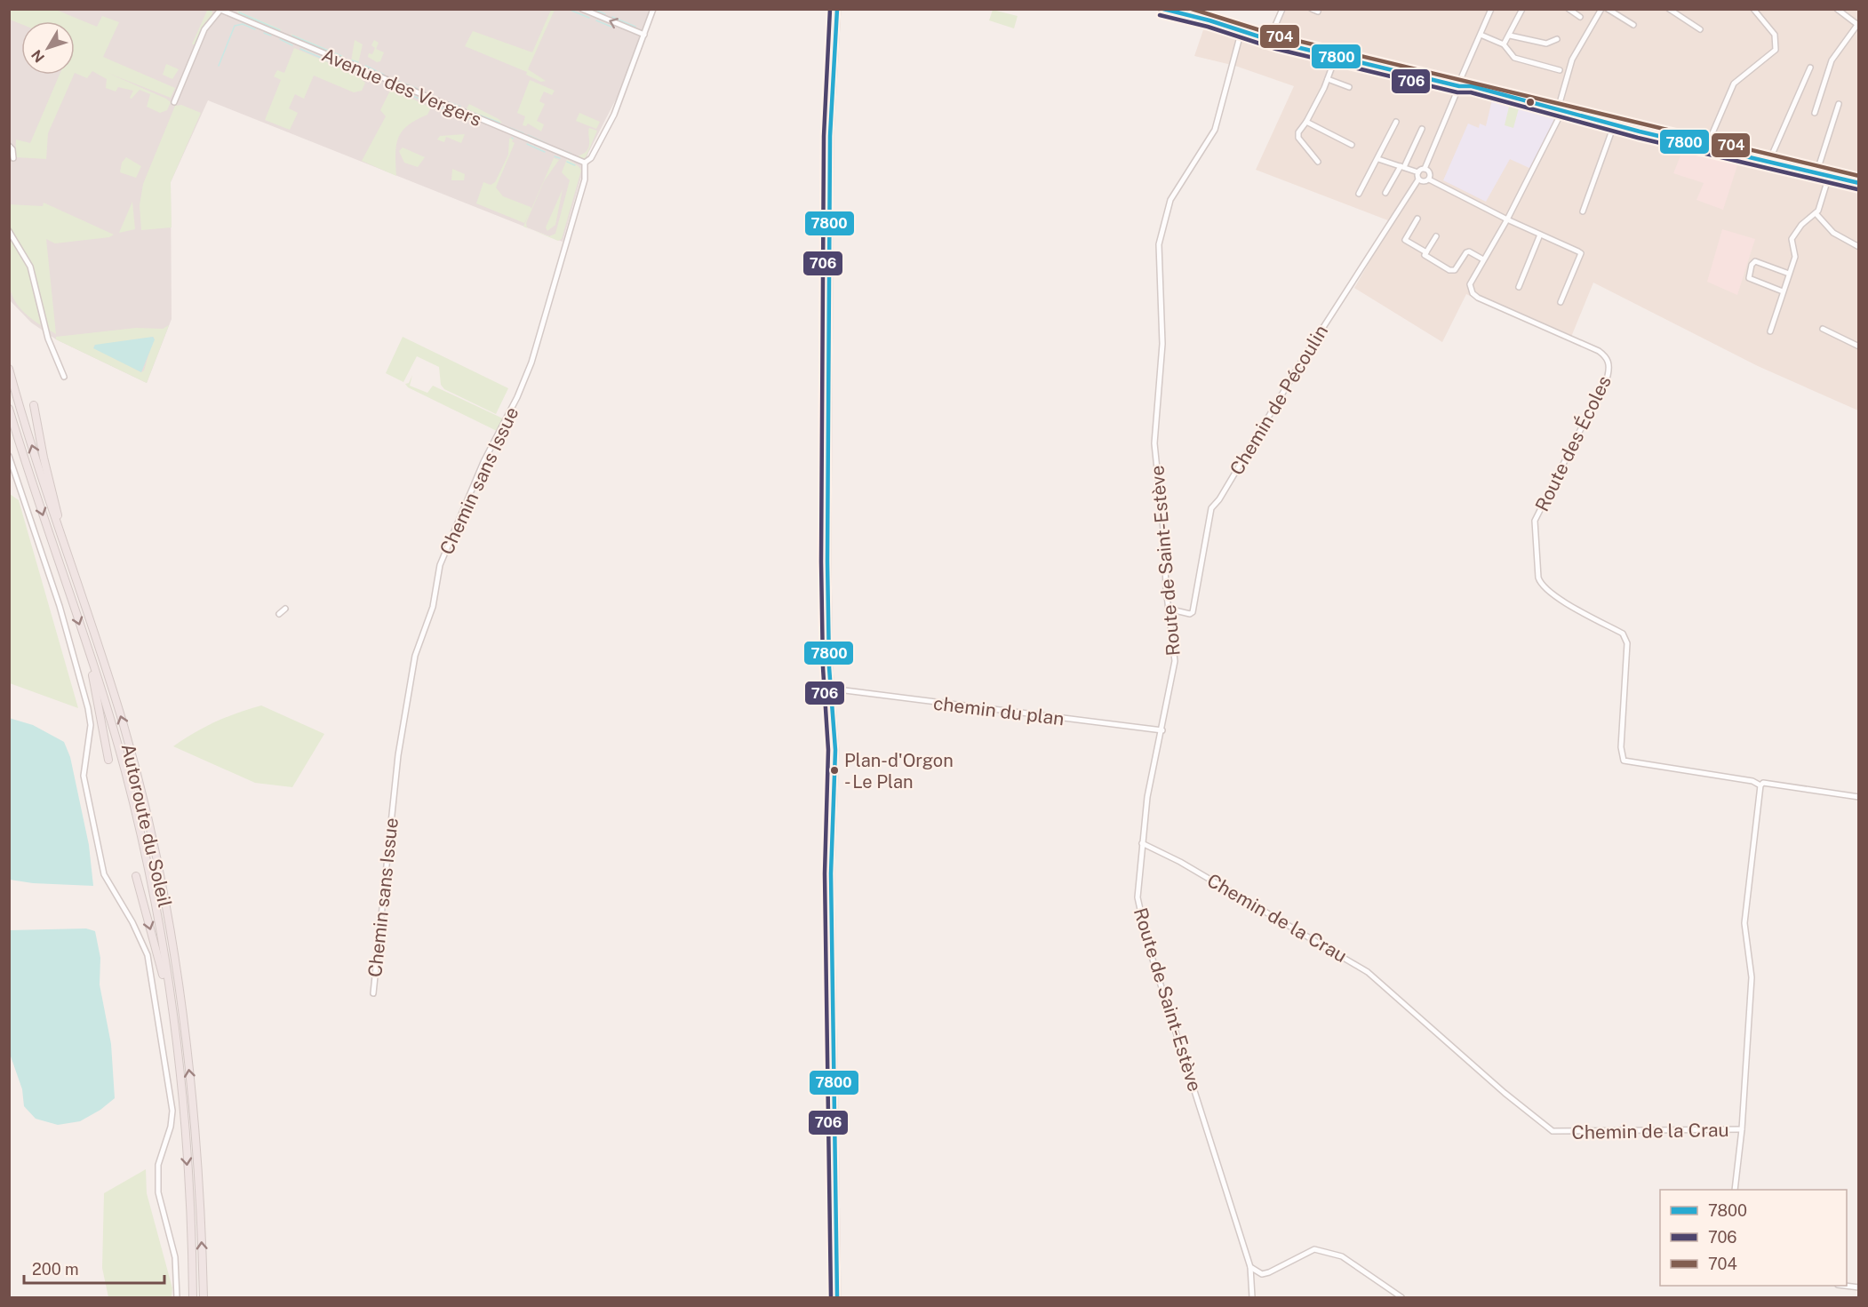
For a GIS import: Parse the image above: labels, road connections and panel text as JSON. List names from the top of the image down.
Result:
{
  "streets": {
    "highway": ["Autoroute du Soleil"],
    "street": [
      "Avenue des Vergers",
      "Chemin de Pécoulin",
      "Route des Écoles",
      "Chemin sans Issue",
      "Route de Saint-Estève",
      "chemin du plan",
      "Chemin de la Crau"
    ]
  },
  "crossings": [
    ["Avenue des Vergers", "Chemin sans Issue"],
    ["Chemin de Pécoulin", "Route de Saint-Estève"],
    ["Route des Écoles", "Chemin de la Crau"],
    ["Route de Saint-Estève", "chemin du plan"],
    ["Route de Saint-Estève", "Chemin de la Crau"]
  ],
  "places": ["Plan-d'Orgon - Le Plan"],
  "lines": ["transit line 7800", "transit line 706", "transit line 704"],
  "legend": ["7800", "706", "704"],
  "scale_bar": "200 m",
  "north": "bottom left"
}
